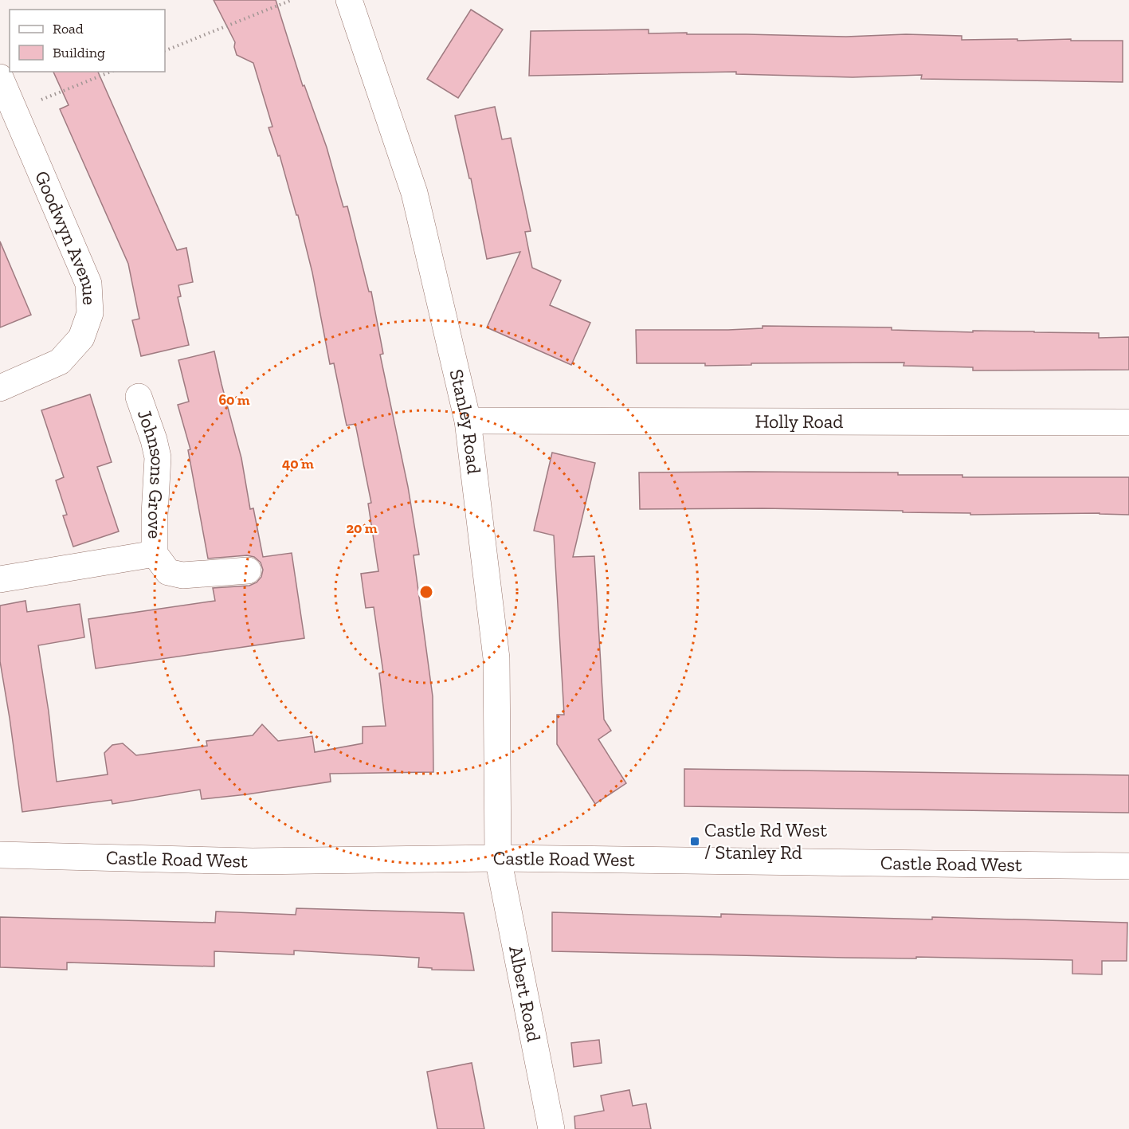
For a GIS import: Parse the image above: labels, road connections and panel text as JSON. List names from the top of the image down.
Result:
{
  "streets": {
    "street": [
      "Goodwyn Avenue",
      "Holly Road",
      "Stanley Road",
      "Johnsons Grove",
      "Castle Road West",
      "Albert Road"
    ]
  },
  "crossings": [
    ["Holly Road", "Stanley Road"],
    ["Stanley Road", "Castle Road West"],
    ["Stanley Road", "Albert Road"],
    ["Castle Road West", "Albert Road"]
  ],
  "places": {
    "transit": ["Castle Rd West / Stanley Rd"]
  },
  "legend": ["Road", "Building"],
  "rings": ["60 m", "40 m", "20 m"]
}
